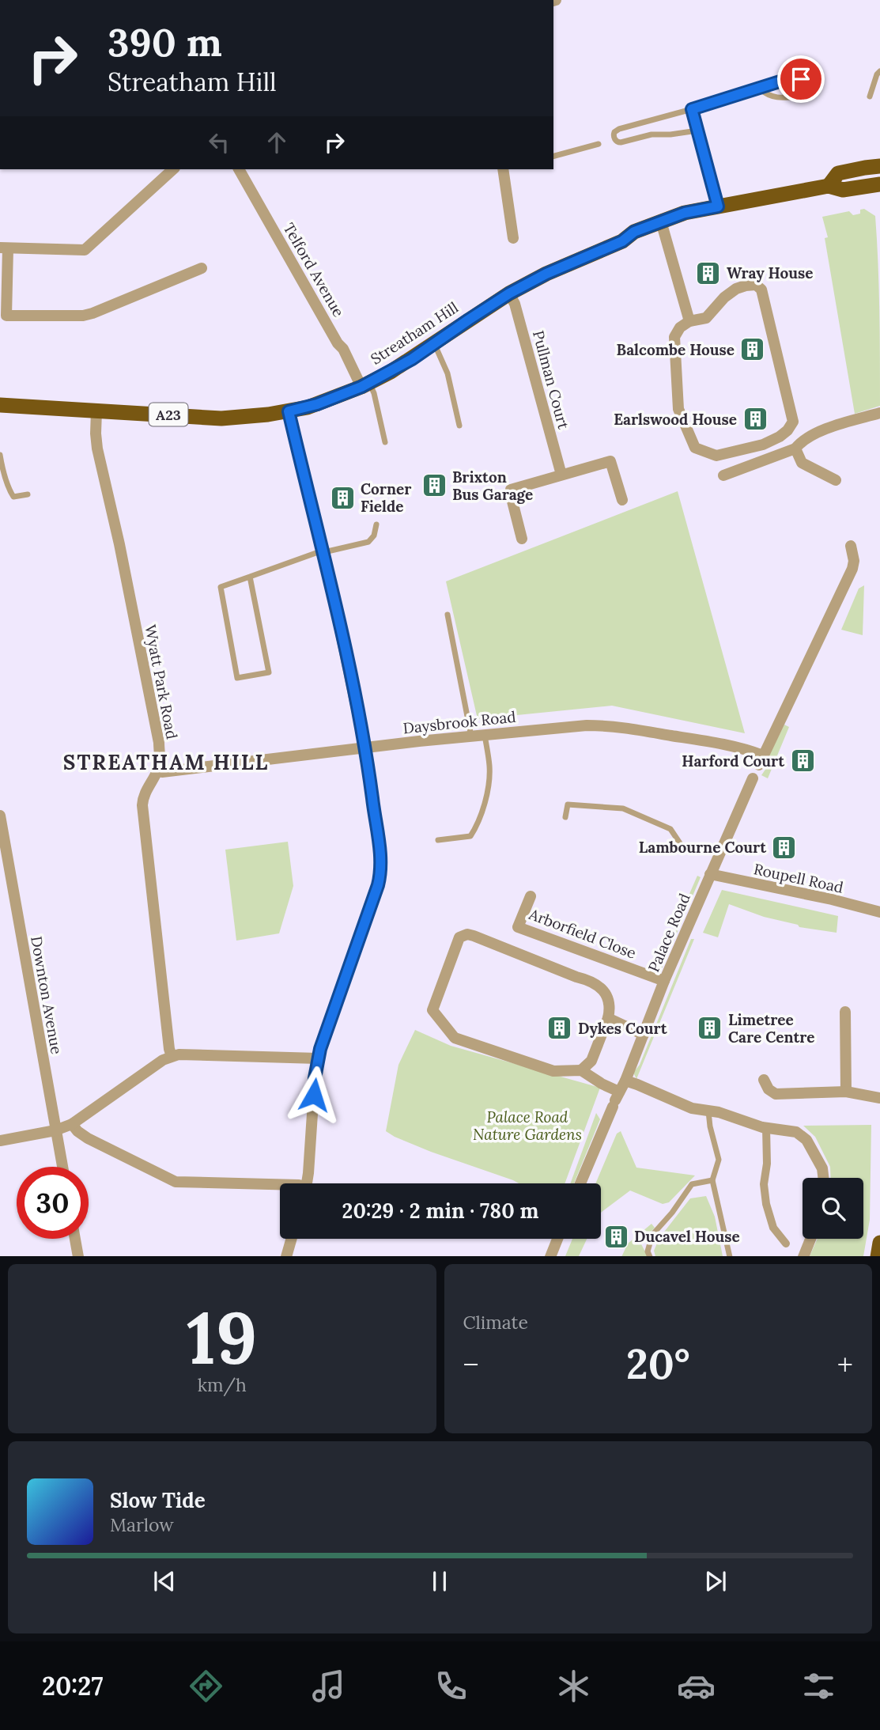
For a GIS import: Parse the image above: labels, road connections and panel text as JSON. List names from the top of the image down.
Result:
{
  "streets": {
    "highway": ["Streatham Hill", "A23"],
    "street": [
      "Telford Avenue",
      "Pullman Court",
      "Wyatt Park Road",
      "Daysbrook Road",
      "Roupell Road",
      "Palace Road",
      "Arborfield Close",
      "Downton Avenue"
    ]
  },
  "crossings": [
    ["Telford Avenue", "Streatham Hill"],
    ["Streatham Hill", "Pullman Court"],
    ["Streatham Hill", "Wyatt Park Road"],
    ["Wyatt Park Road", "Daysbrook Road"],
    ["Roupell Road", "Palace Road"],
    ["Palace Road", "Arborfield Close"]
  ],
  "districts": ["STREATHAM HILL"],
  "parks": ["Palace Road Nature Gardens"],
  "places": {
    "building": [
      "Wray House",
      "Balcombe House",
      "Earlswood House",
      "Brixton Bus Garage",
      "Corner Fielde",
      "Harford Court",
      "Lambourne Court",
      "Dykes Court",
      "Limetree Care Centre",
      "Ducavel House"
    ]
  },
  "page": {
    "turn": ["390 m", "Streatham Hill"],
    "limit": "30",
    "trip": "20:29 · 2 min · 780 m",
    "tile": [
      ["19", "km/h"],
      "Climate"
    ],
    "heat": ["−", "20°", "+"],
    "song": ["Slow Tide", "Marlow"],
    "tabs": "20:27"
  }
}
